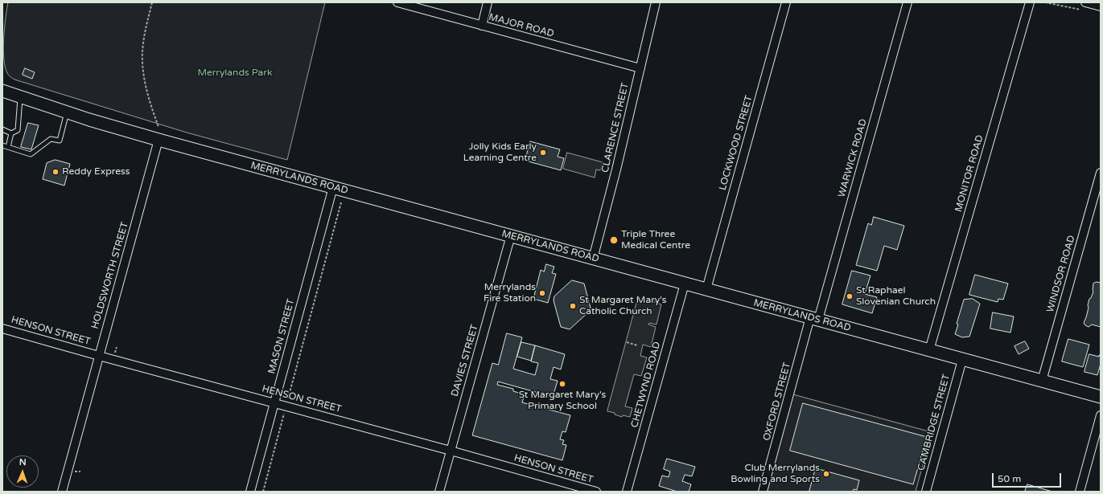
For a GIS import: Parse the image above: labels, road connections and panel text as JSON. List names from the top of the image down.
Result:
{
  "streets": {
    "main road": ["MERRYLANDS ROAD"],
    "street": [
      "MAJOR ROAD",
      "CLARENCE STREET",
      "LOCKWOOD STREET",
      "WARWICK ROAD",
      "MONITOR ROAD",
      "WINDSOR ROAD",
      "HOLDSWORTH STREET",
      "HENSON STREET",
      "MASON STREET",
      "DAVIES STREET",
      "CHETWYND ROAD",
      "OXFORD STREET",
      "CAMBRIDGE STREET"
    ]
  },
  "crossings": [
    ["MAJOR ROAD", "CLARENCE STREET"],
    ["CLARENCE STREET", "MERRYLANDS ROAD"],
    ["LOCKWOOD STREET", "MERRYLANDS ROAD"],
    ["WARWICK ROAD", "MERRYLANDS ROAD"],
    ["WARWICK ROAD", "OXFORD STREET"],
    ["MONITOR ROAD", "MERRYLANDS ROAD"],
    ["MERRYLANDS ROAD", "WINDSOR ROAD"],
    ["MERRYLANDS ROAD", "HOLDSWORTH STREET"],
    ["MERRYLANDS ROAD", "MASON STREET"],
    ["MERRYLANDS ROAD", "DAVIES STREET"],
    ["MERRYLANDS ROAD", "CHETWYND ROAD"],
    ["MERRYLANDS ROAD", "OXFORD STREET"],
    ["MERRYLANDS ROAD", "CAMBRIDGE STREET"],
    ["HOLDSWORTH STREET", "HENSON STREET"],
    ["HENSON STREET", "MASON STREET"],
    ["HENSON STREET", "DAVIES STREET"]
  ],
  "parks": ["Merrylands Park"],
  "places": [
    "Jolly Kids Early Learning Centre",
    "Reddy Express",
    "Triple Three Medical Centre",
    "Merrylands Fire Station",
    "St Raphael Slovenian Church",
    "St Margaret Mary's Catholic Church",
    "St Margaret Mary's Primary School",
    "Club Merrylands Bowling and Sports"
  ],
  "scale_bar": "50 m",
  "north": "top"
}
